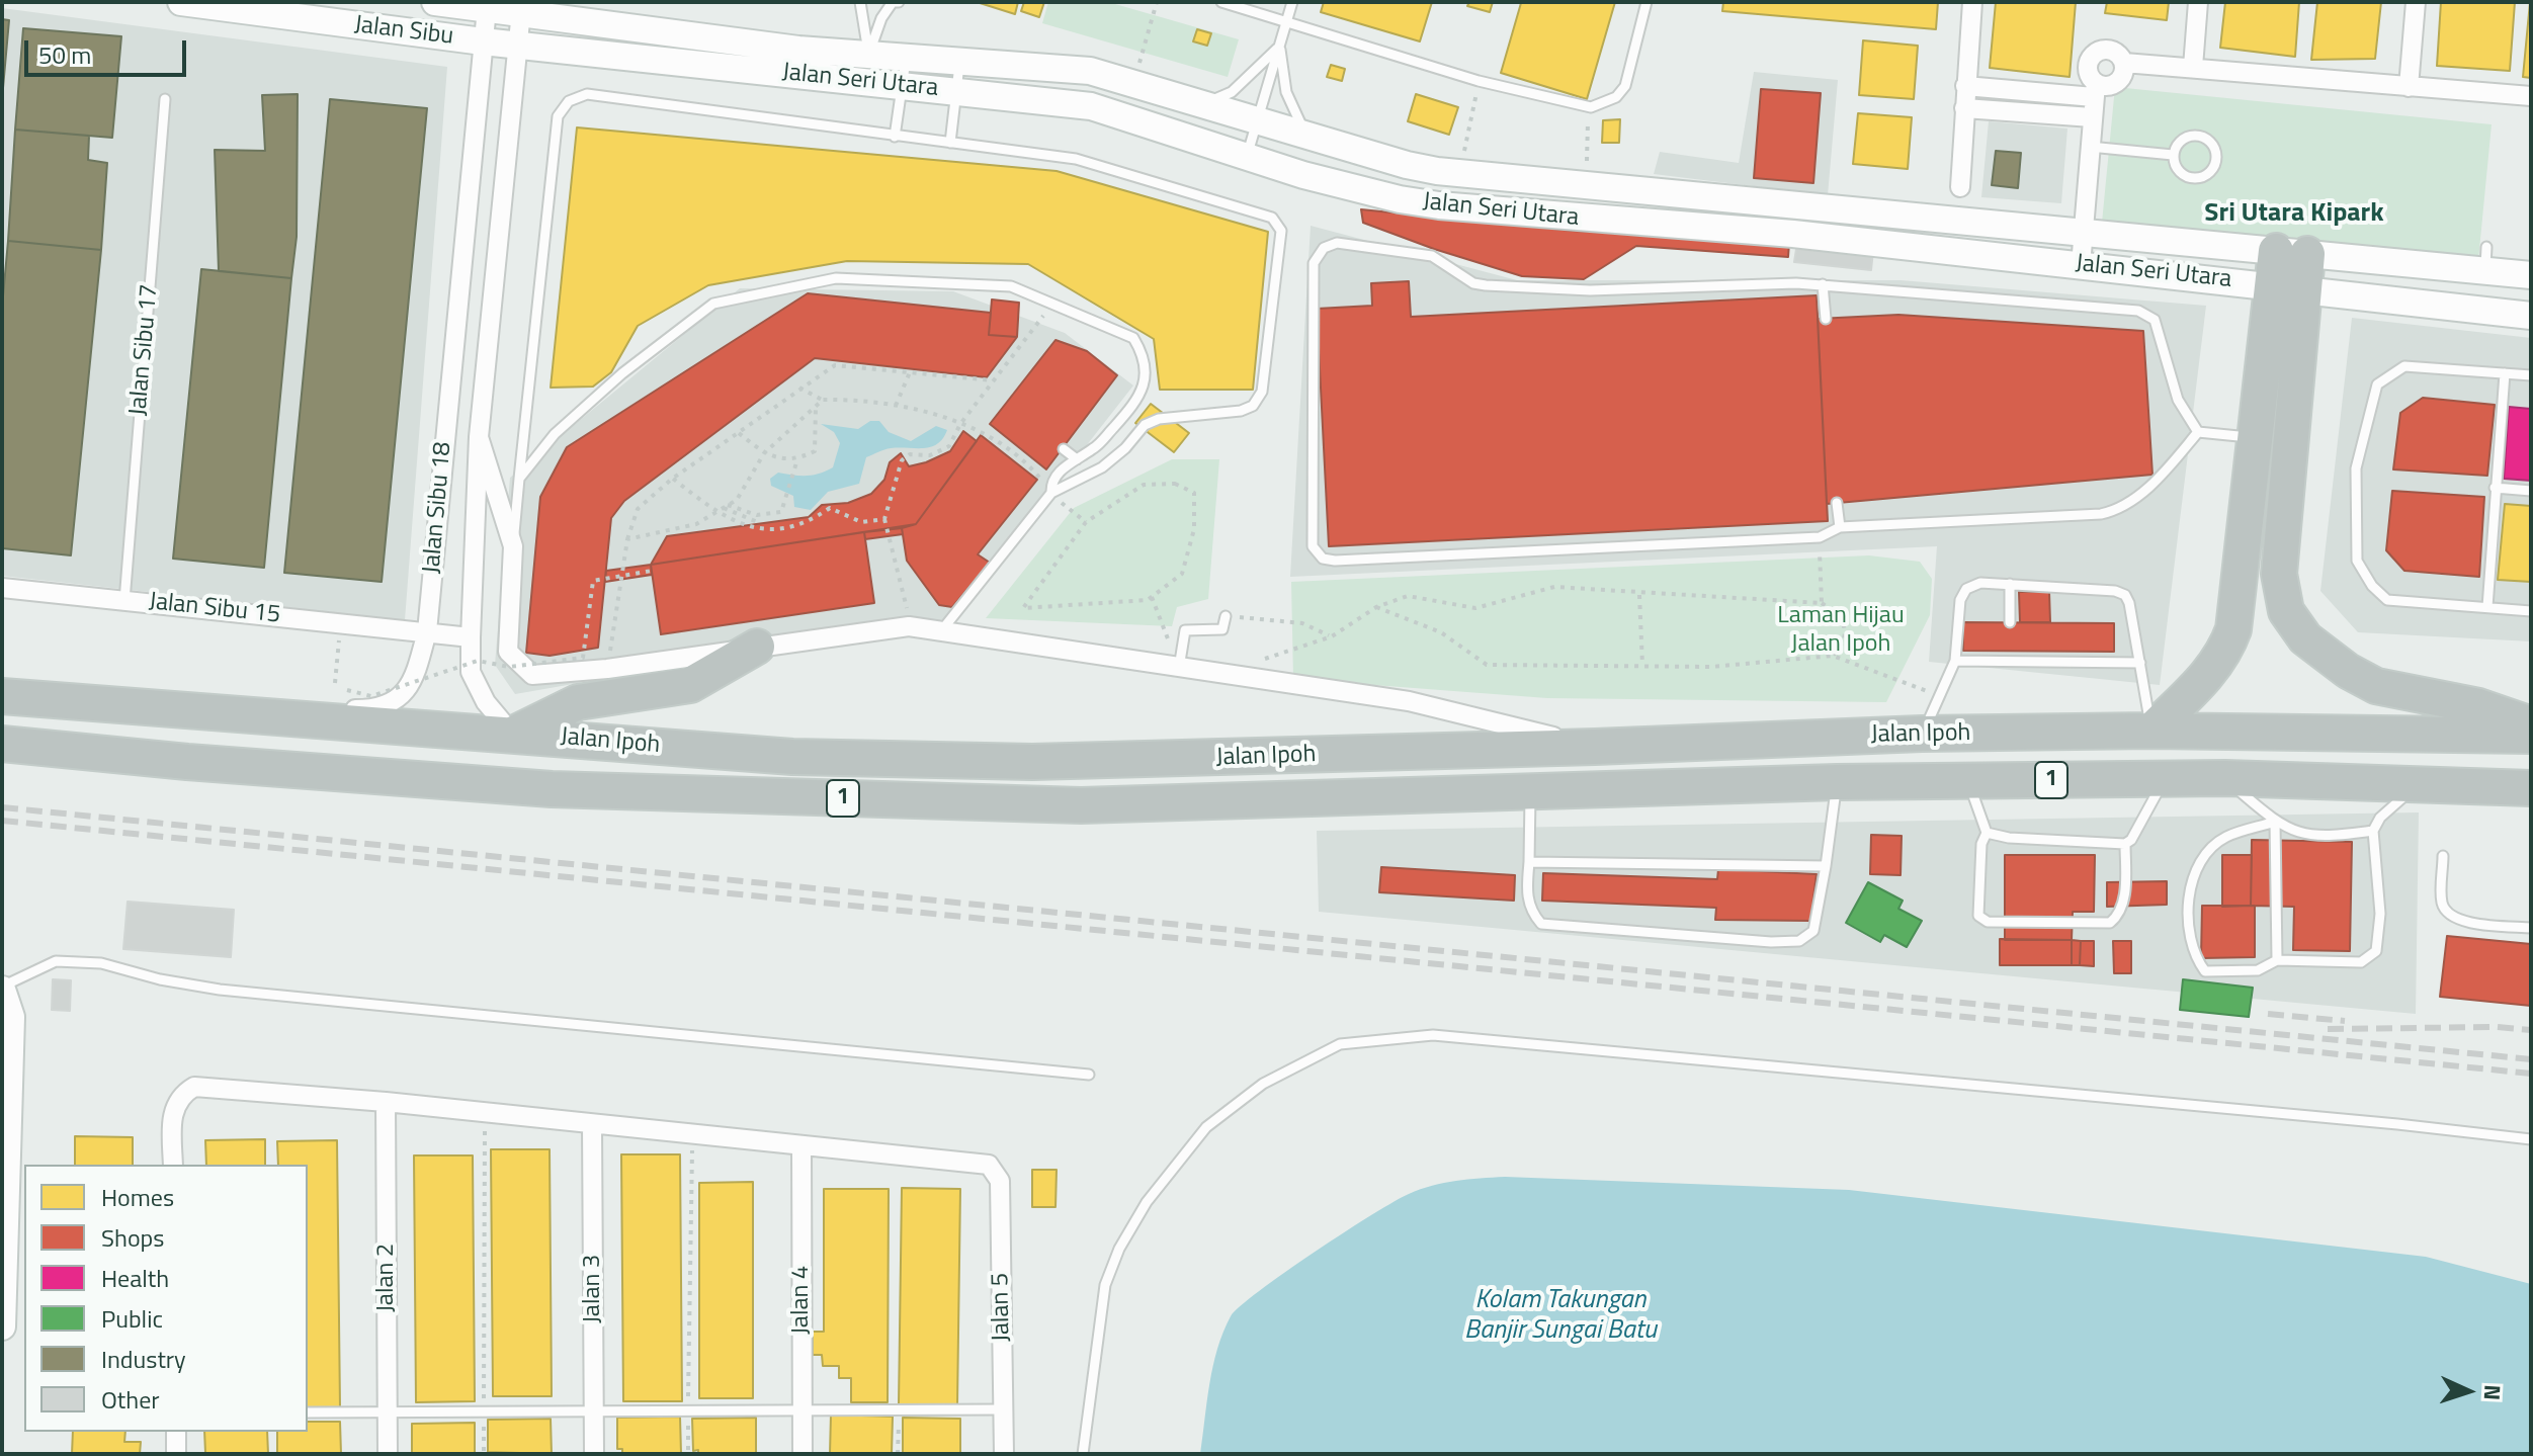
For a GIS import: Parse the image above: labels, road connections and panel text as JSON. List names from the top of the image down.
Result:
{
  "streets": {
    "highway": ["Jalan Ipoh", "1"],
    "street": [
      "Jalan Sibu",
      "Jalan Seri Utara",
      "Jalan Sibu 18",
      "Jalan Sibu 15",
      "Jalan 2",
      "Jalan 3",
      "Jalan 4",
      "Jalan 5"
    ],
    "lane": ["Jalan Sibu 17"]
  },
  "crossings": [
    ["Jalan Sibu", "Jalan Seri Utara"],
    ["Jalan Sibu", "Jalan Sibu 18"],
    ["Jalan Seri Utara", "Jalan Sibu 18"],
    ["Jalan Sibu 17", "Jalan Sibu 15"],
    ["Jalan Sibu 18", "Jalan Sibu 15"],
    ["Jalan Sibu 18", "Jalan Ipoh"],
    ["Jalan 4", "Jalan 5"]
  ],
  "districts": ["Sri Utara Kipark"],
  "water": ["Kolam Takungan Banjir Sungai Batu"],
  "parks": ["Laman Hijau Jalan Ipoh"],
  "legend": [
    "Homes",
    "Shops",
    "Health",
    "Public",
    "Industry",
    "Other"
  ],
  "scale_bar": "50 m",
  "north": "right"
}
